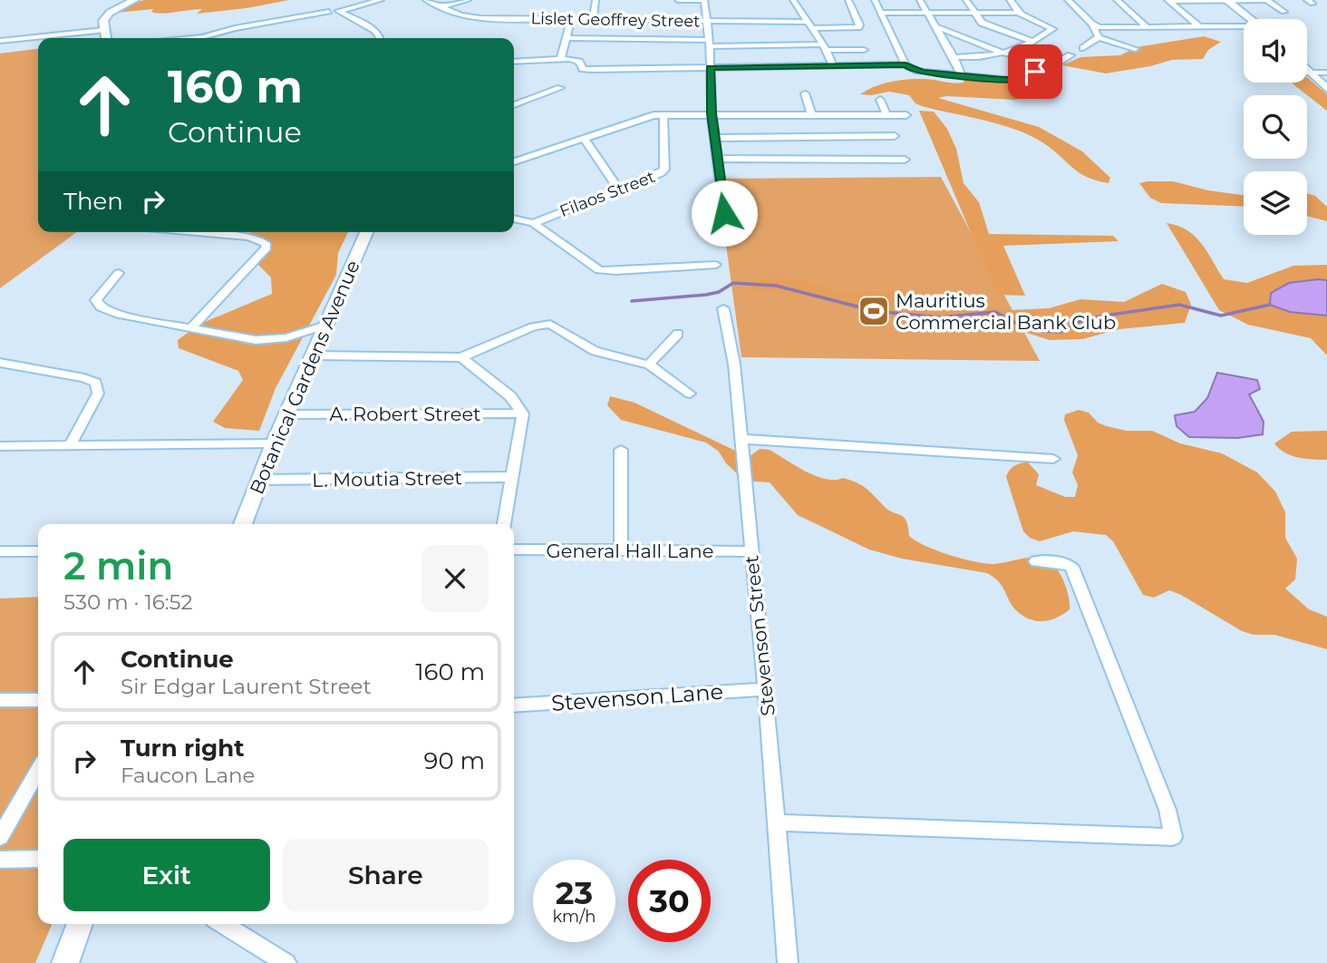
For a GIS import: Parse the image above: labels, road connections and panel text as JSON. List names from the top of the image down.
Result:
{
  "streets": {
    "street": [
      "Lislet Geoffrey Street",
      "Filaos Street",
      "Botanical Gardens Avenue",
      "A. Robert Street",
      "L. Moutia Street",
      "General Hall Lane",
      "Stevenson Street",
      "Stevenson Lane"
    ]
  },
  "crossings": [
    ["Botanical Gardens Avenue", "A. Robert Street"],
    ["Botanical Gardens Avenue", "L. Moutia Street"],
    ["General Hall Lane", "Stevenson Street"],
    ["Stevenson Street", "Stevenson Lane"]
  ],
  "places": {
    "sports": ["Mauritius Commercial Bank Club"]
  },
  "page": {
    "turn": ["160 m", "Continue"],
    "then": "Then",
    "heading": ["2 min", "530 m · 16:52"],
    "list": [
      {
        "name": "Continue",
        "note": "Sir Edgar Laurent Street",
        "value": "160 m"
      },
      {
        "name": "Turn right",
        "note": "Faucon Lane",
        "value": "90 m"
      }
    ],
    "buttons": ["Exit", "Share"],
    "speed": "23 km/h",
    "limit": "30"
  }
}
